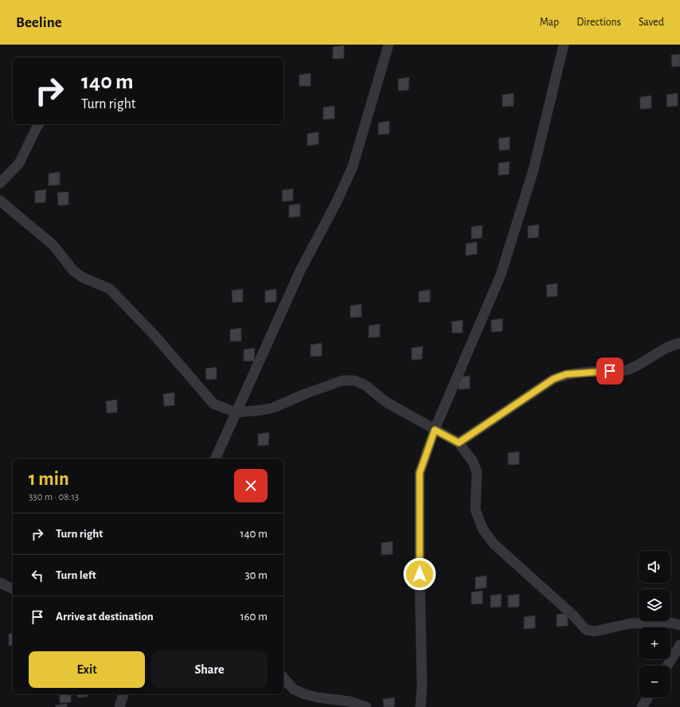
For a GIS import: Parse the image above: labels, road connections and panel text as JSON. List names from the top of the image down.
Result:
{
  "page": {
    "header": "Beeline",
    "nav": ["Map", "Directions", "Saved"],
    "turn": ["140 m", "Turn right"],
    "heading": ["1 min", "330 m · 08:13"],
    "list": [
      {
        "name": "Turn right",
        "value": "140 m"
      },
      {
        "name": "Turn left",
        "value": "30 m"
      },
      {
        "name": "Arrive at destination",
        "value": "160 m"
      }
    ],
    "map_buttons": ["+", "−"],
    "buttons": ["Exit", "Share"]
  }
}
